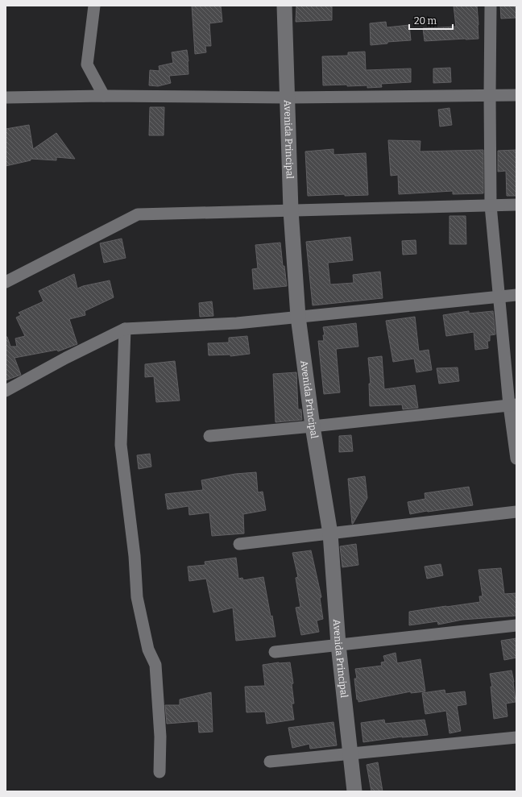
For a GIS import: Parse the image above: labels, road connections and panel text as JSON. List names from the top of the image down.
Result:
{
  "streets": {
    "street": ["Avenida Principal"]
  },
  "scale_bar": "20 m"
}
